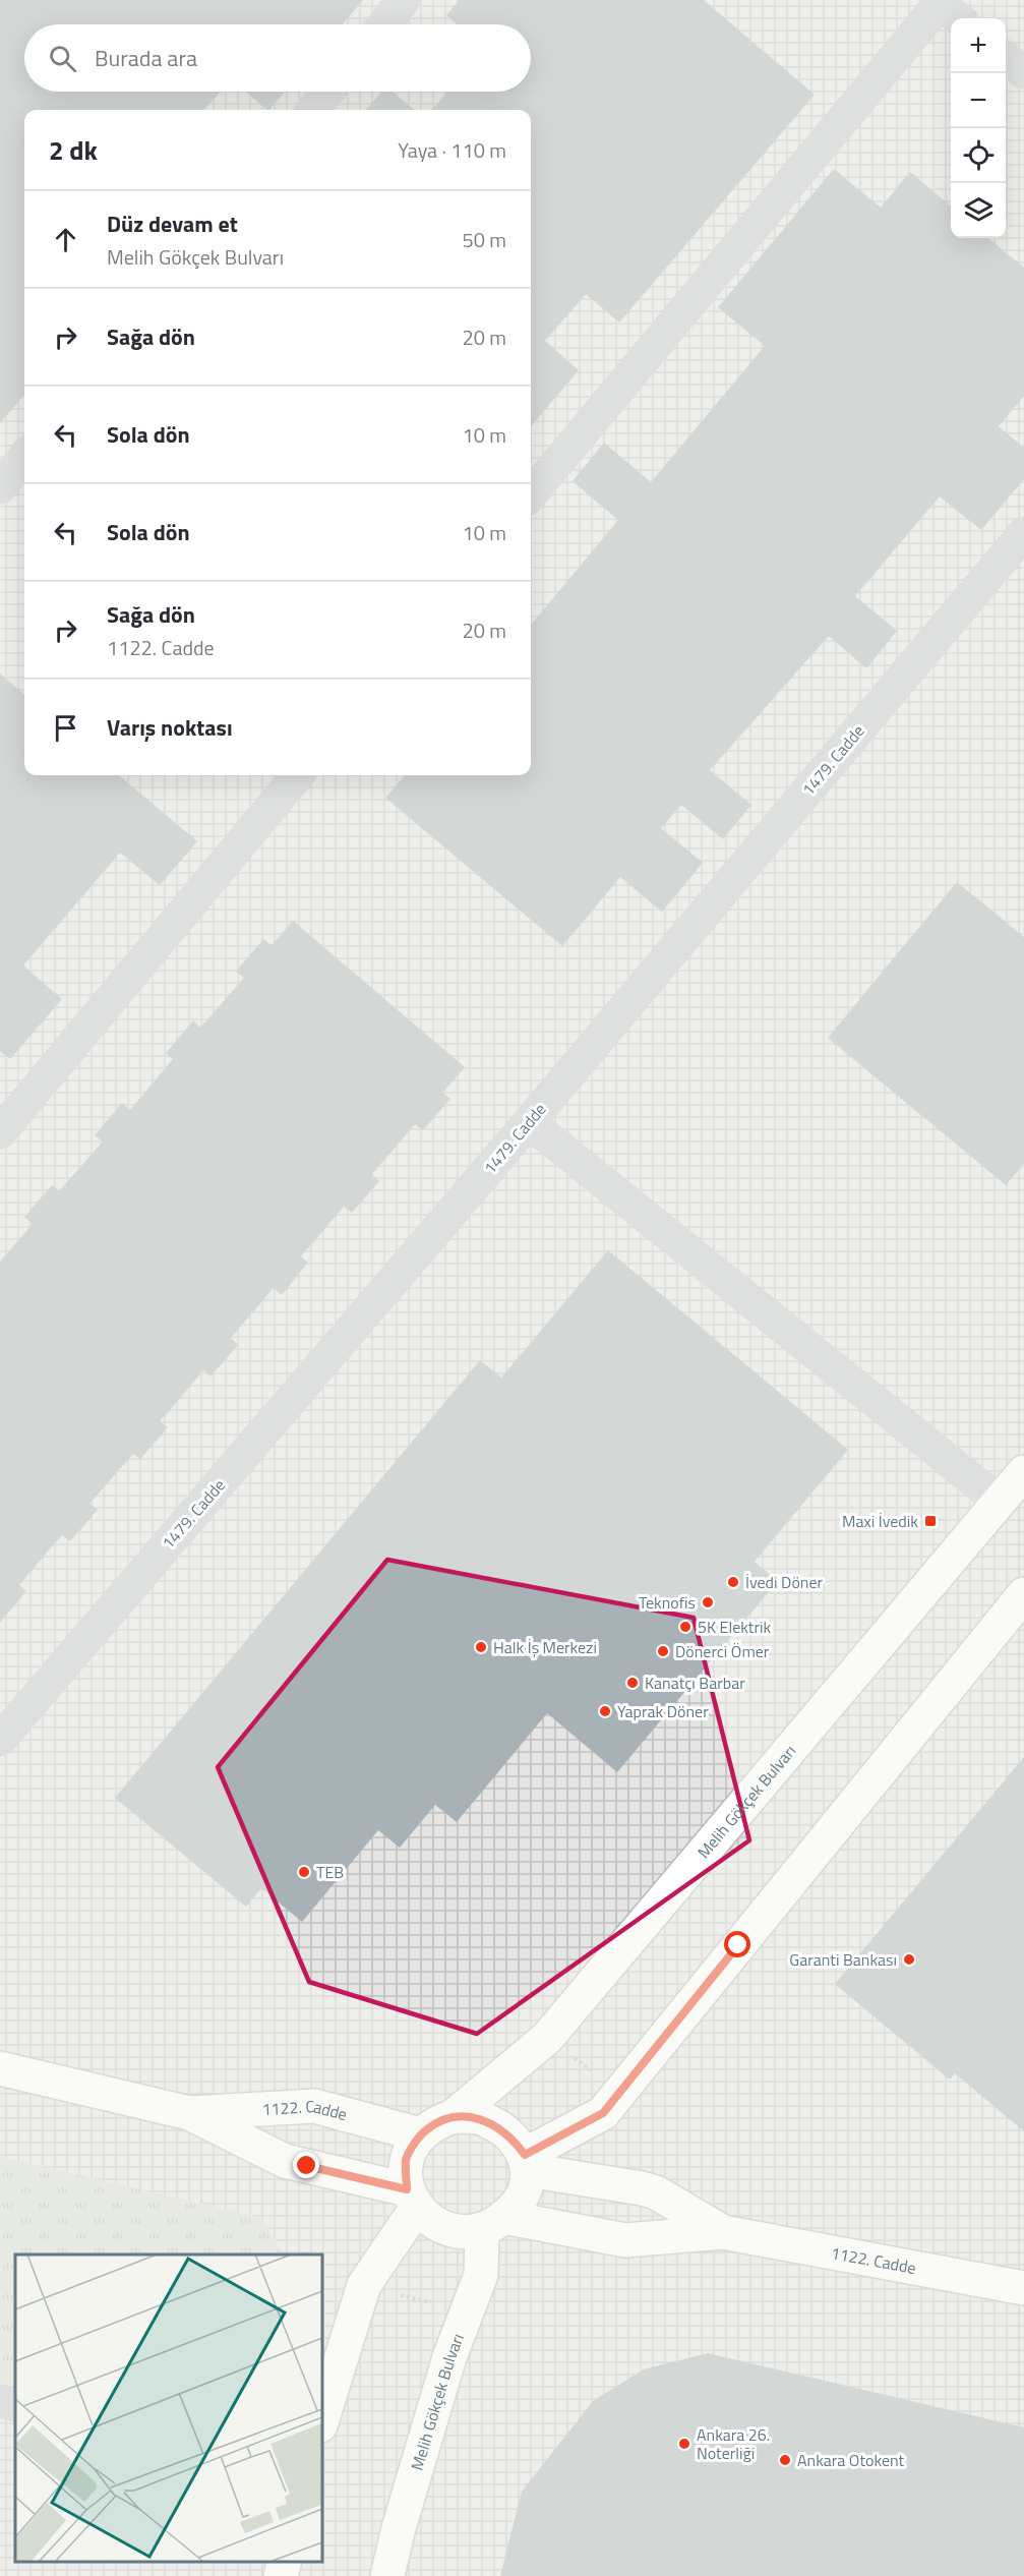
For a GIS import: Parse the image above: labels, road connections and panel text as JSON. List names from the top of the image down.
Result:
{
  "streets": {
    "main road": ["Melih Gökçek Bulvarı", "1122. Cadde"],
    "street": ["1479. Cadde"]
  },
  "crossings": [
    ["Melih Gökçek Bulvarı", "1122. Cadde"]
  ],
  "places": {
    "transit": ["Maxi İvedik"],
    "other": [
      "İvedi Döner",
      "Teknofis",
      "5K Elektrik",
      "Halk İş Merkezi",
      "Dönerci Ömer",
      "Kanatçı Barbar",
      "Yaprak Döner",
      "TEB",
      "Garanti Bankası",
      "Ankara 26. Noterliği",
      "Ankara Otokent"
    ]
  },
  "page": {
    "map_buttons": ["+", "−"],
    "search": "Burada ara",
    "heading": ["2 dk", "Yaya · 110 m"],
    "list": [
      ["Düz devam et", "Melih Gökçek Bulvarı", "50 m"],
      ["Sağa dön", "20 m"],
      ["Sola dön", "10 m"],
      ["Sola dön", "10 m"],
      ["Sağa dön", "1122. Cadde", "20 m"],
      "Varış noktası"
    ]
  }
}
